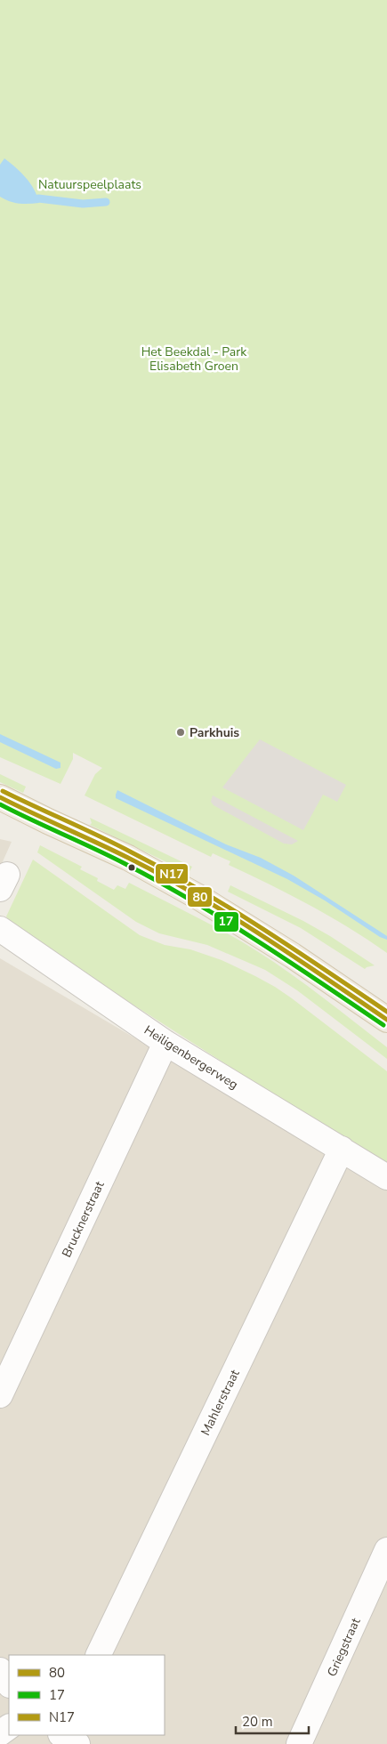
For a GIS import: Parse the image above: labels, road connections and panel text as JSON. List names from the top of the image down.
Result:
{
  "streets": {
    "street": [
      "Heiligenbergerweg",
      "Brucknerstraat",
      "Mahlerstraat",
      "Griegstraat"
    ]
  },
  "crossings": [
    ["Heiligenbergerweg", "Brucknerstraat"],
    ["Heiligenbergerweg", "Mahlerstraat"]
  ],
  "parks": ["Natuurspeelplaats", "Het Beekdal - Park Elisabeth Groen"],
  "places": ["Parkhuis"],
  "lines": ["transit line N17", "transit line 80", "transit line 17"],
  "legend": ["80", "17", "N17"],
  "scale_bar": "20 m"
}
